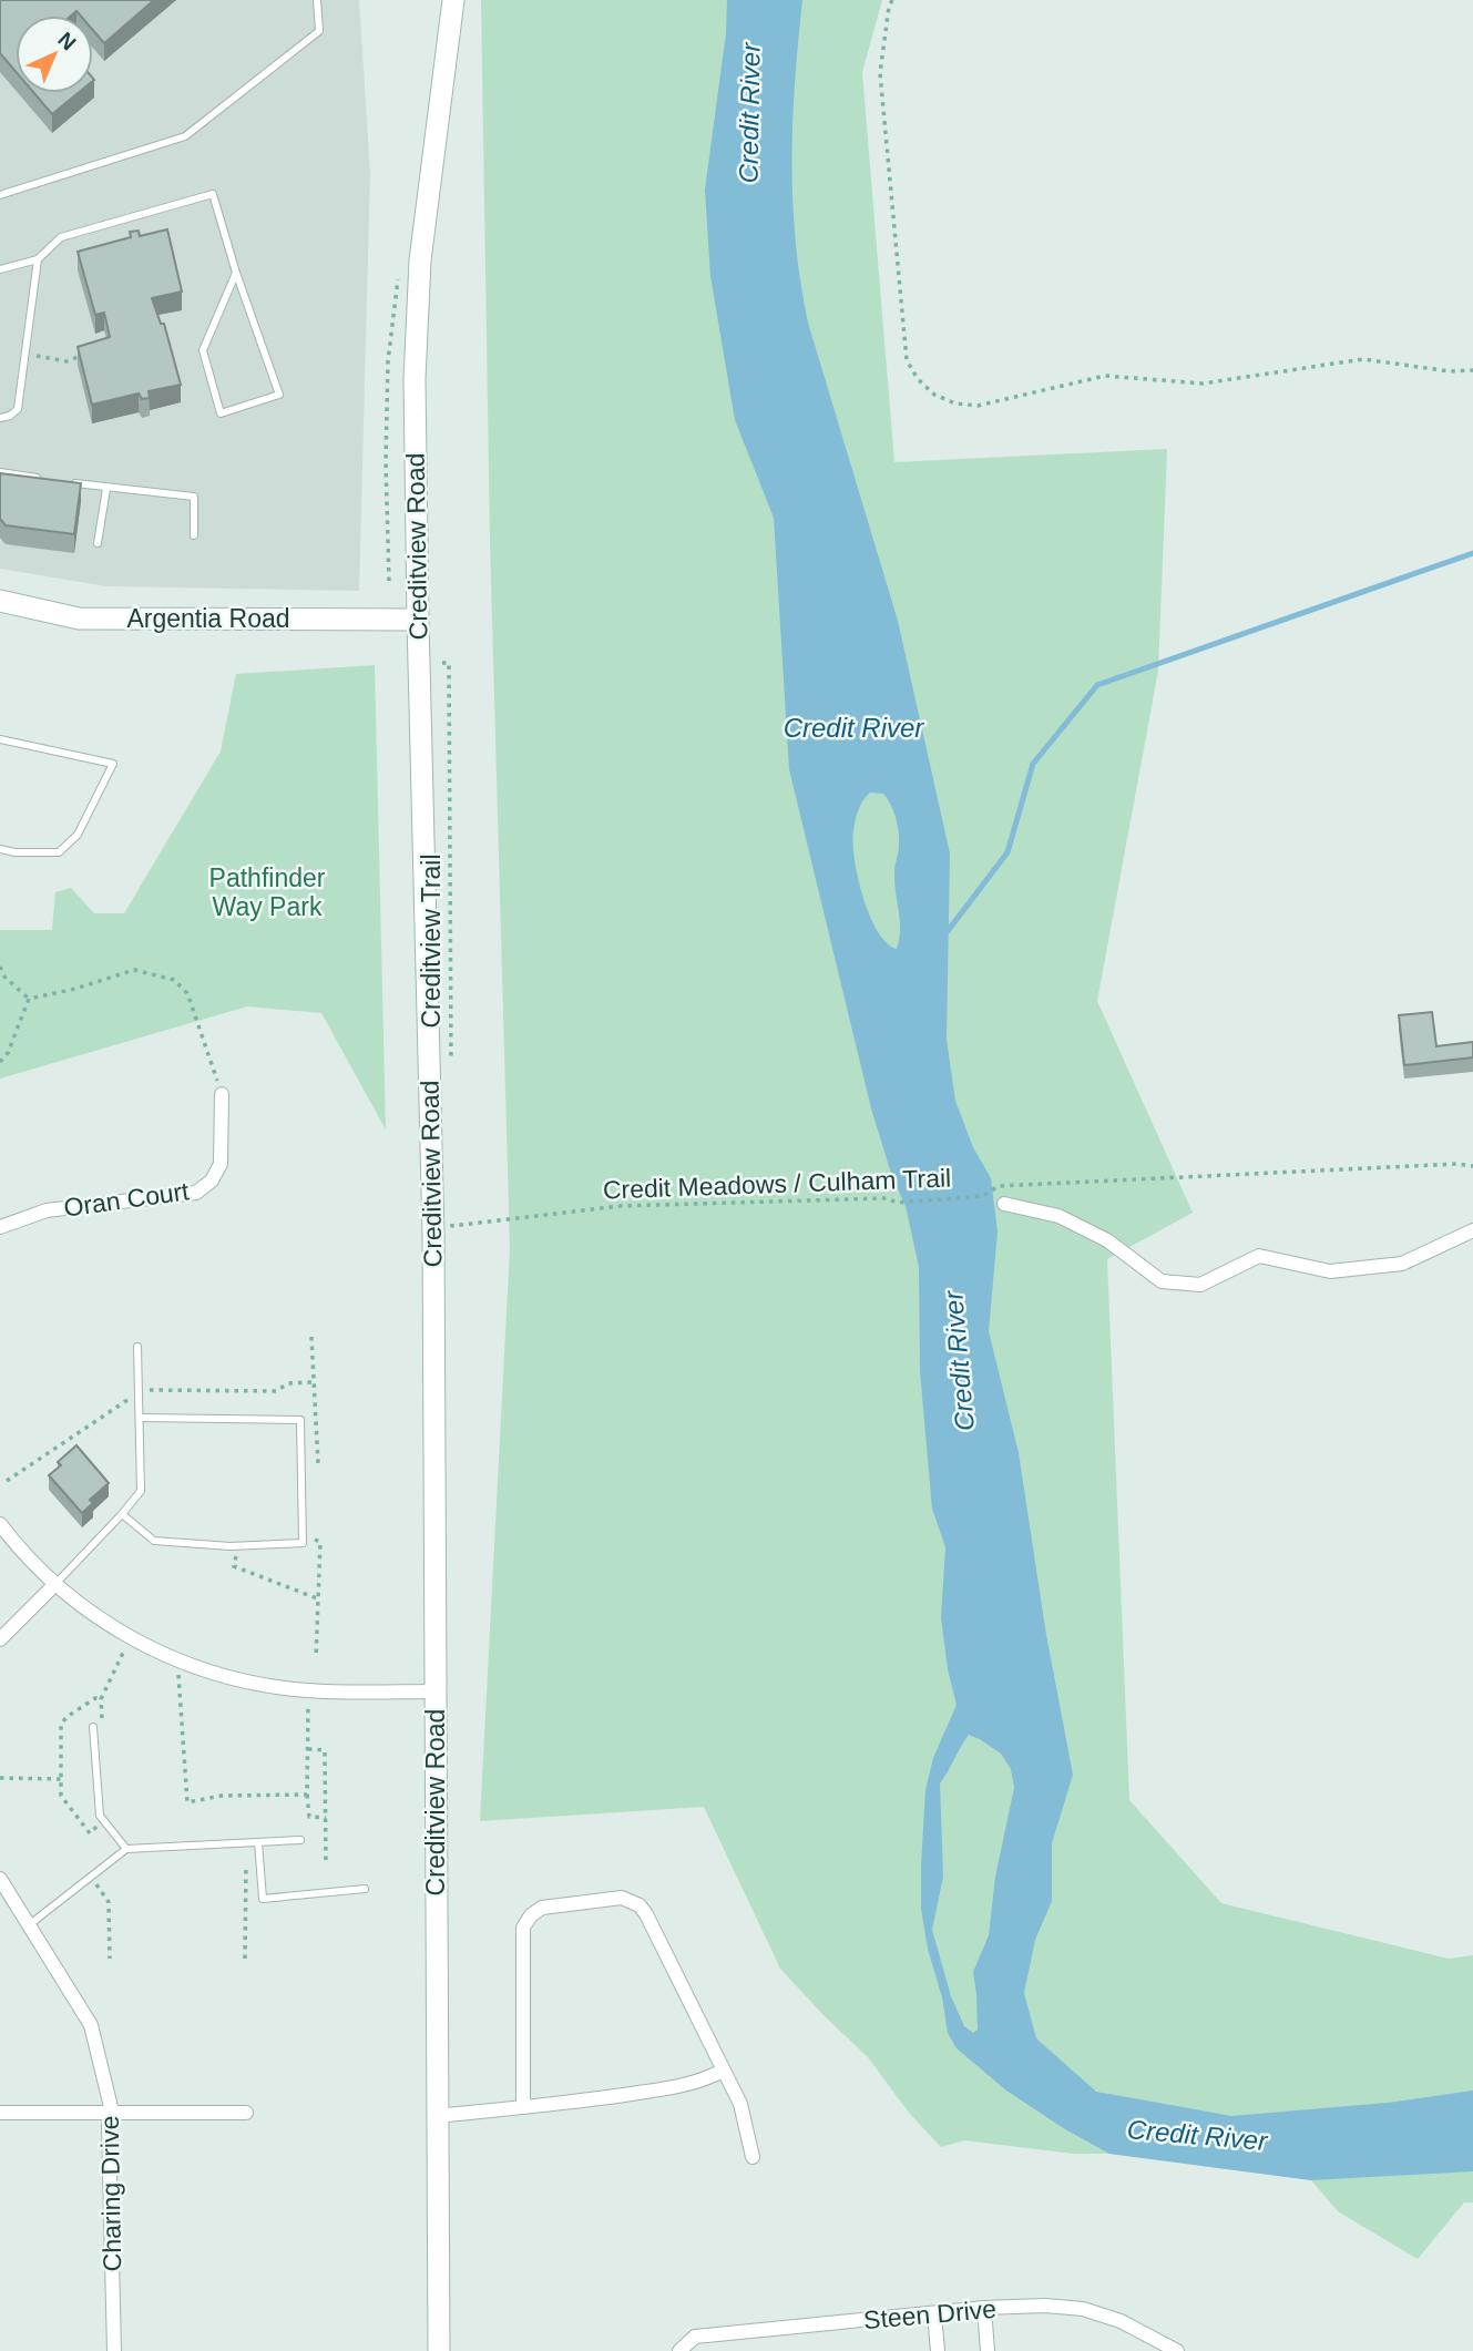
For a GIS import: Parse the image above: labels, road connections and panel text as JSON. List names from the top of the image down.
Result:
{
  "streets": {
    "main road": ["Creditview Road", "Argentia Road"],
    "street": ["Oran Court", "Charing Drive", "Steen Drive"],
    "path": ["Creditview Trail", "Credit Meadows / Culham Trail"]
  },
  "crossings": [
    ["Creditview Road", "Argentia Road"]
  ],
  "water": ["Credit River"],
  "parks": ["Pathfinder Way Park"],
  "north": "top right"
}
